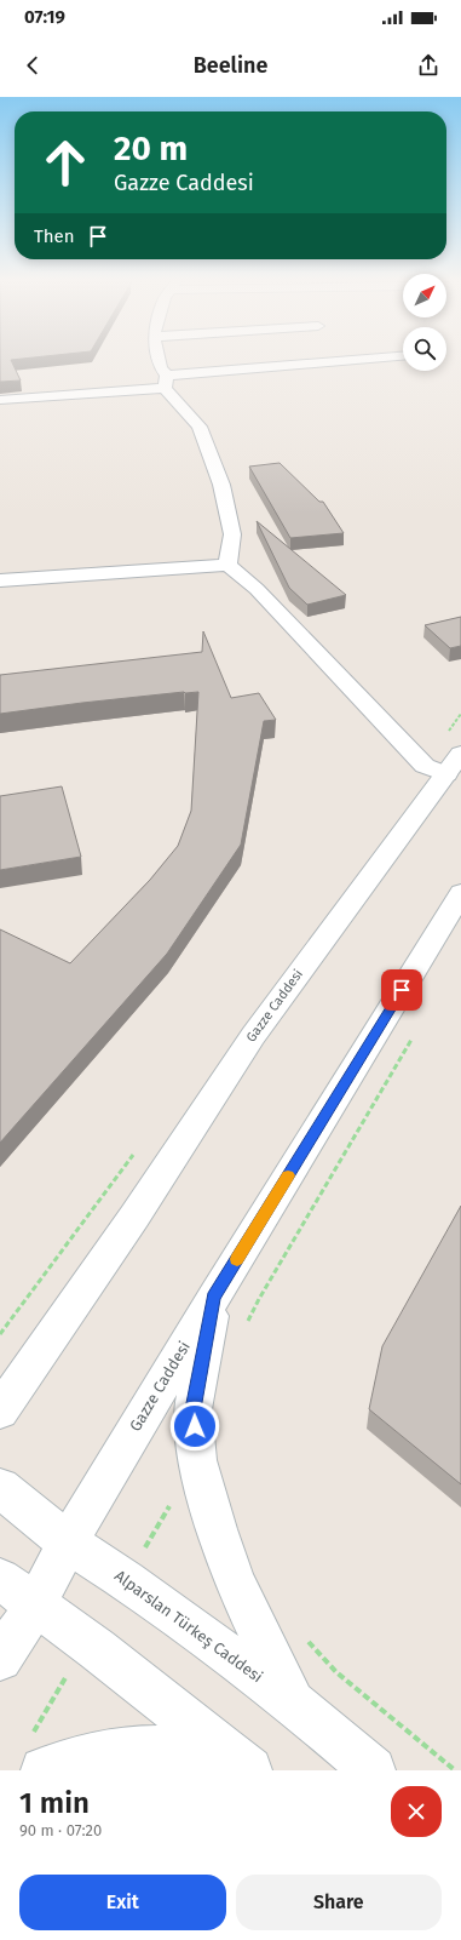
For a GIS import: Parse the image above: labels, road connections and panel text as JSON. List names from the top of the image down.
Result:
{
  "streets": {
    "street": ["Gazze Caddesi", "Alparslan Türkeş Caddesi"]
  },
  "crossings": [
    ["Gazze Caddesi", "Alparslan Türkeş Caddesi"]
  ],
  "north": "top right",
  "page": {
    "status": "07:19",
    "header": "Beeline",
    "turn": ["20 m", "Gazze Caddesi"],
    "then": "Then",
    "heading": ["1 min", "90 m · 07:20"],
    "buttons": ["Exit", "Share"]
  }
}
